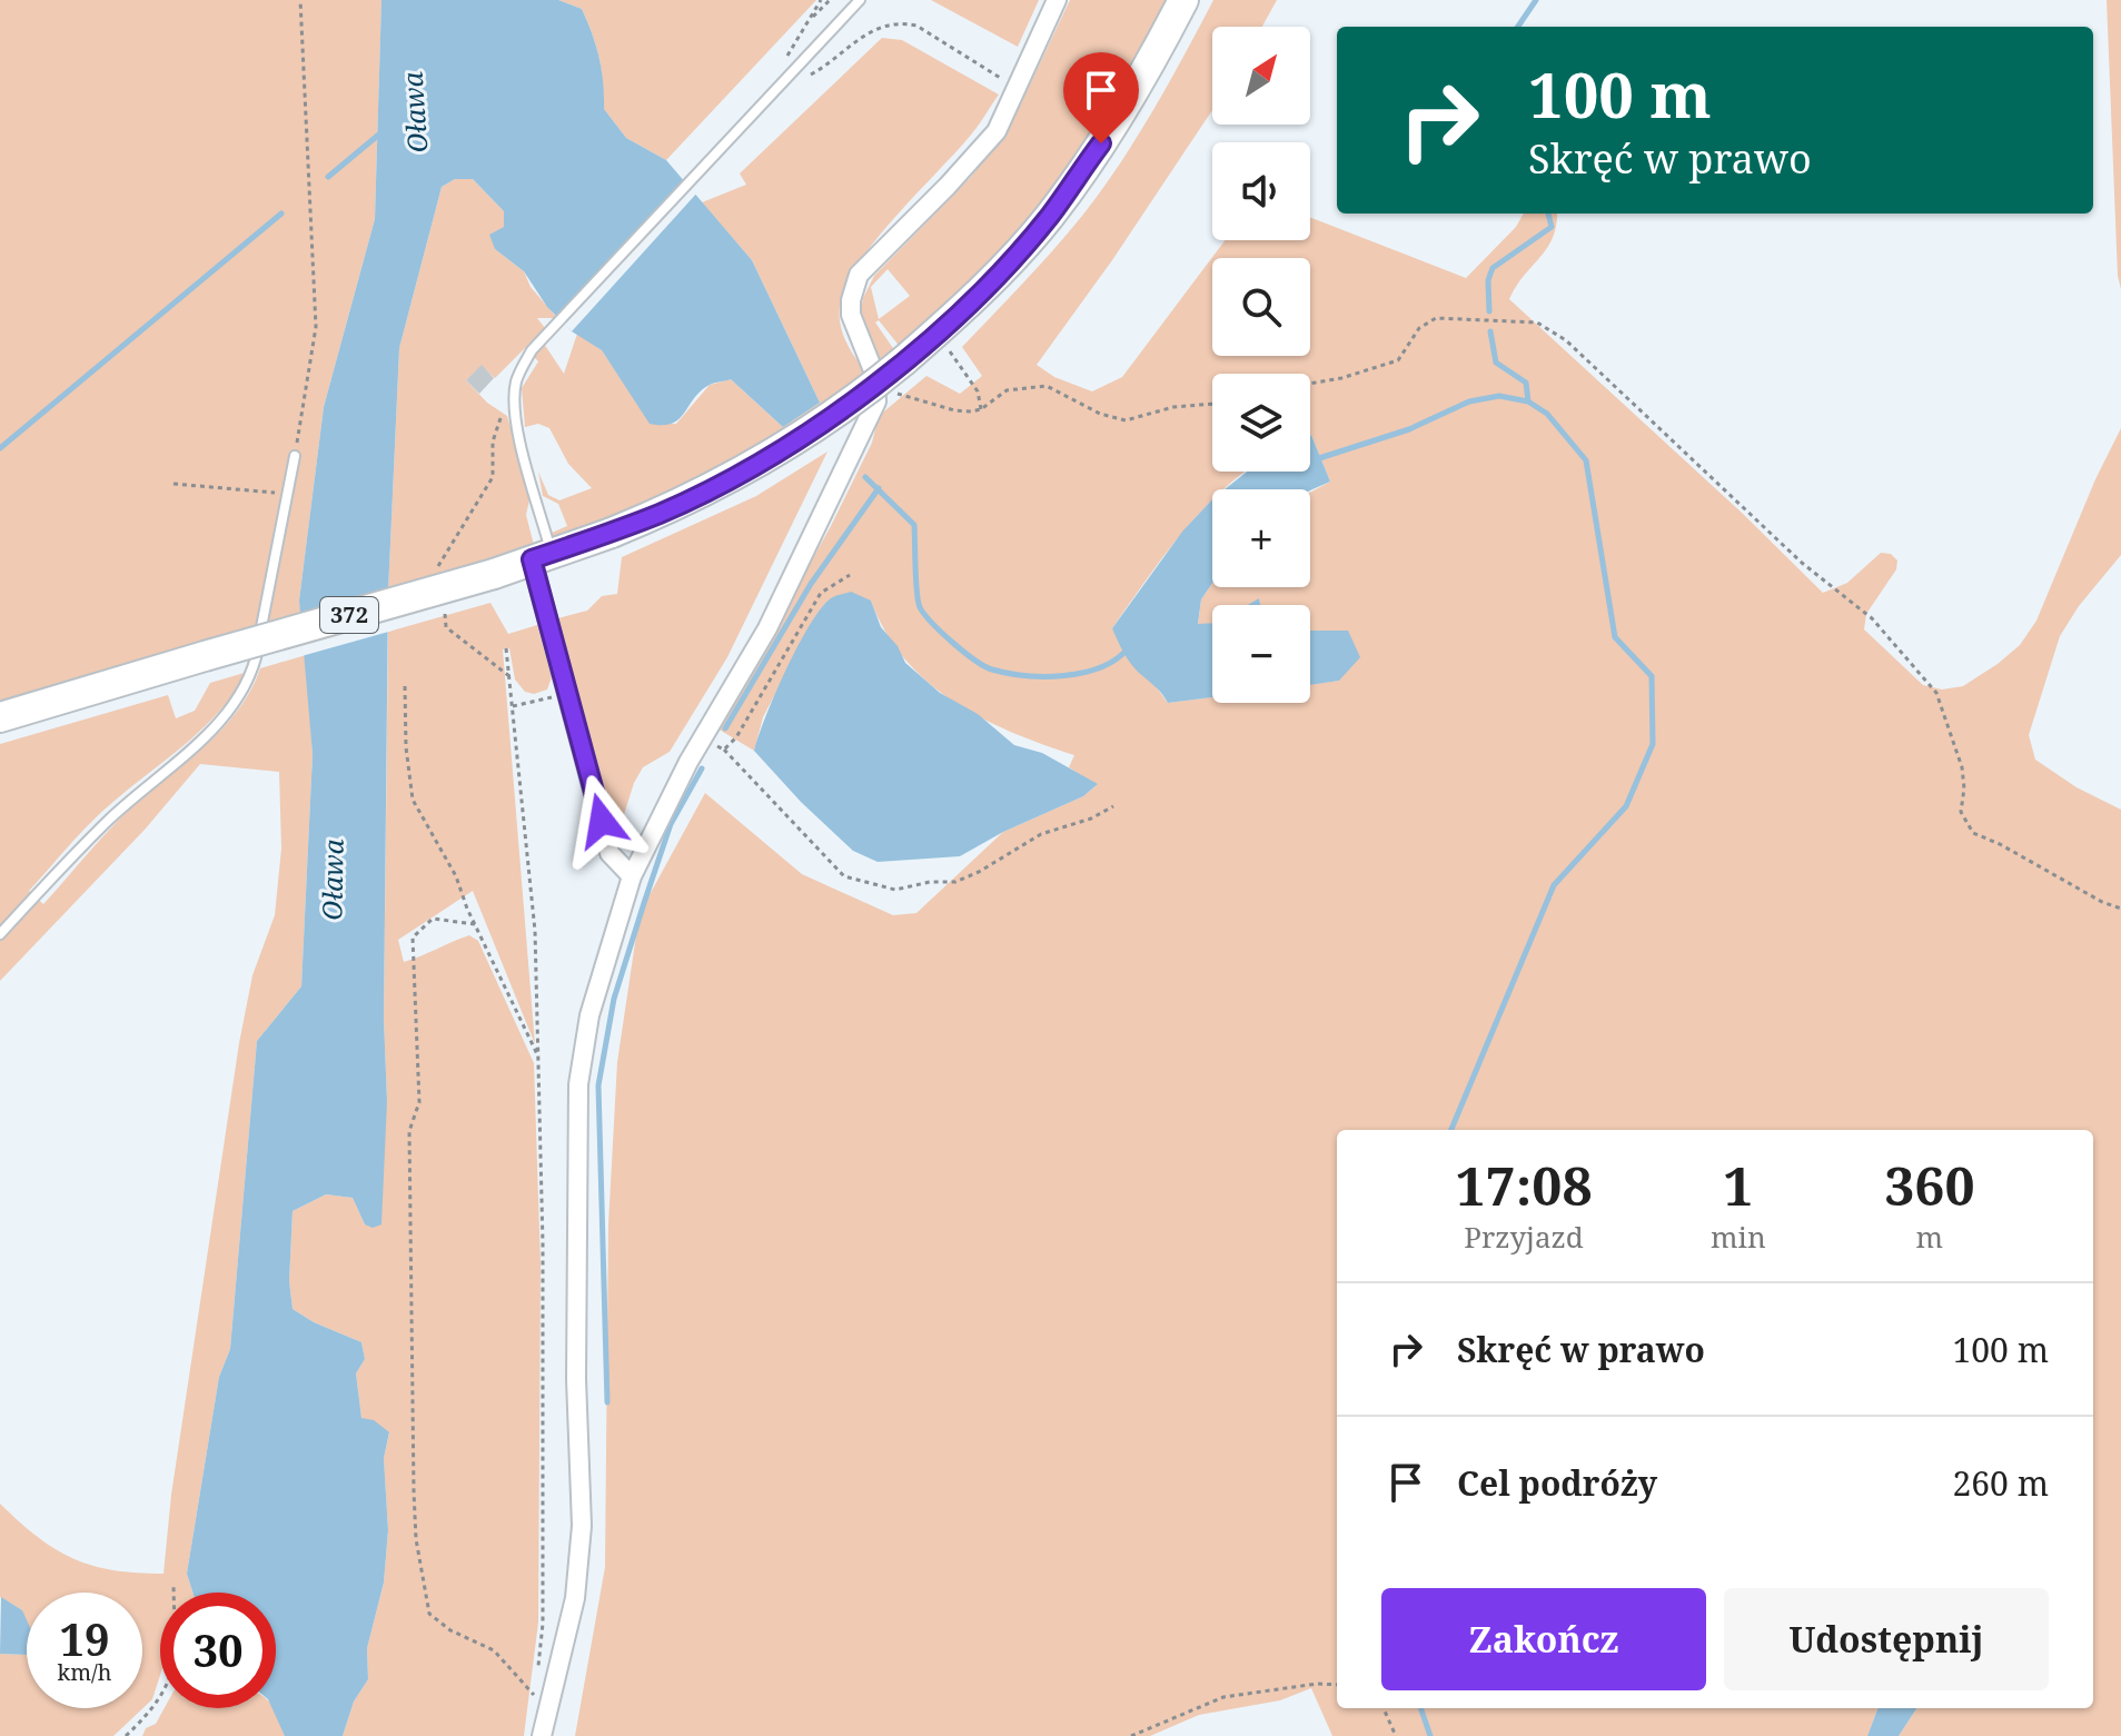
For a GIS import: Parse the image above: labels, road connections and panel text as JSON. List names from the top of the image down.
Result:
{
  "streets": {
    "main road": ["372"]
  },
  "water": ["Oława"],
  "north": "top right",
  "page": {
    "map_buttons": ["+", "−"],
    "turn": ["100 m", "Skręć w prawo"],
    "eta": [
      "17:08",
      "Przyjazd",
      "1",
      "min",
      "360",
      "m"
    ],
    "list": [
      {
        "name": "Skręć w prawo",
        "value": "100 m"
      },
      {
        "name": "Cel podróży",
        "value": "260 m"
      }
    ],
    "buttons": ["Zakończ", "Udostępnij"],
    "speed": "19 km/h",
    "limit": "30"
  }
}
